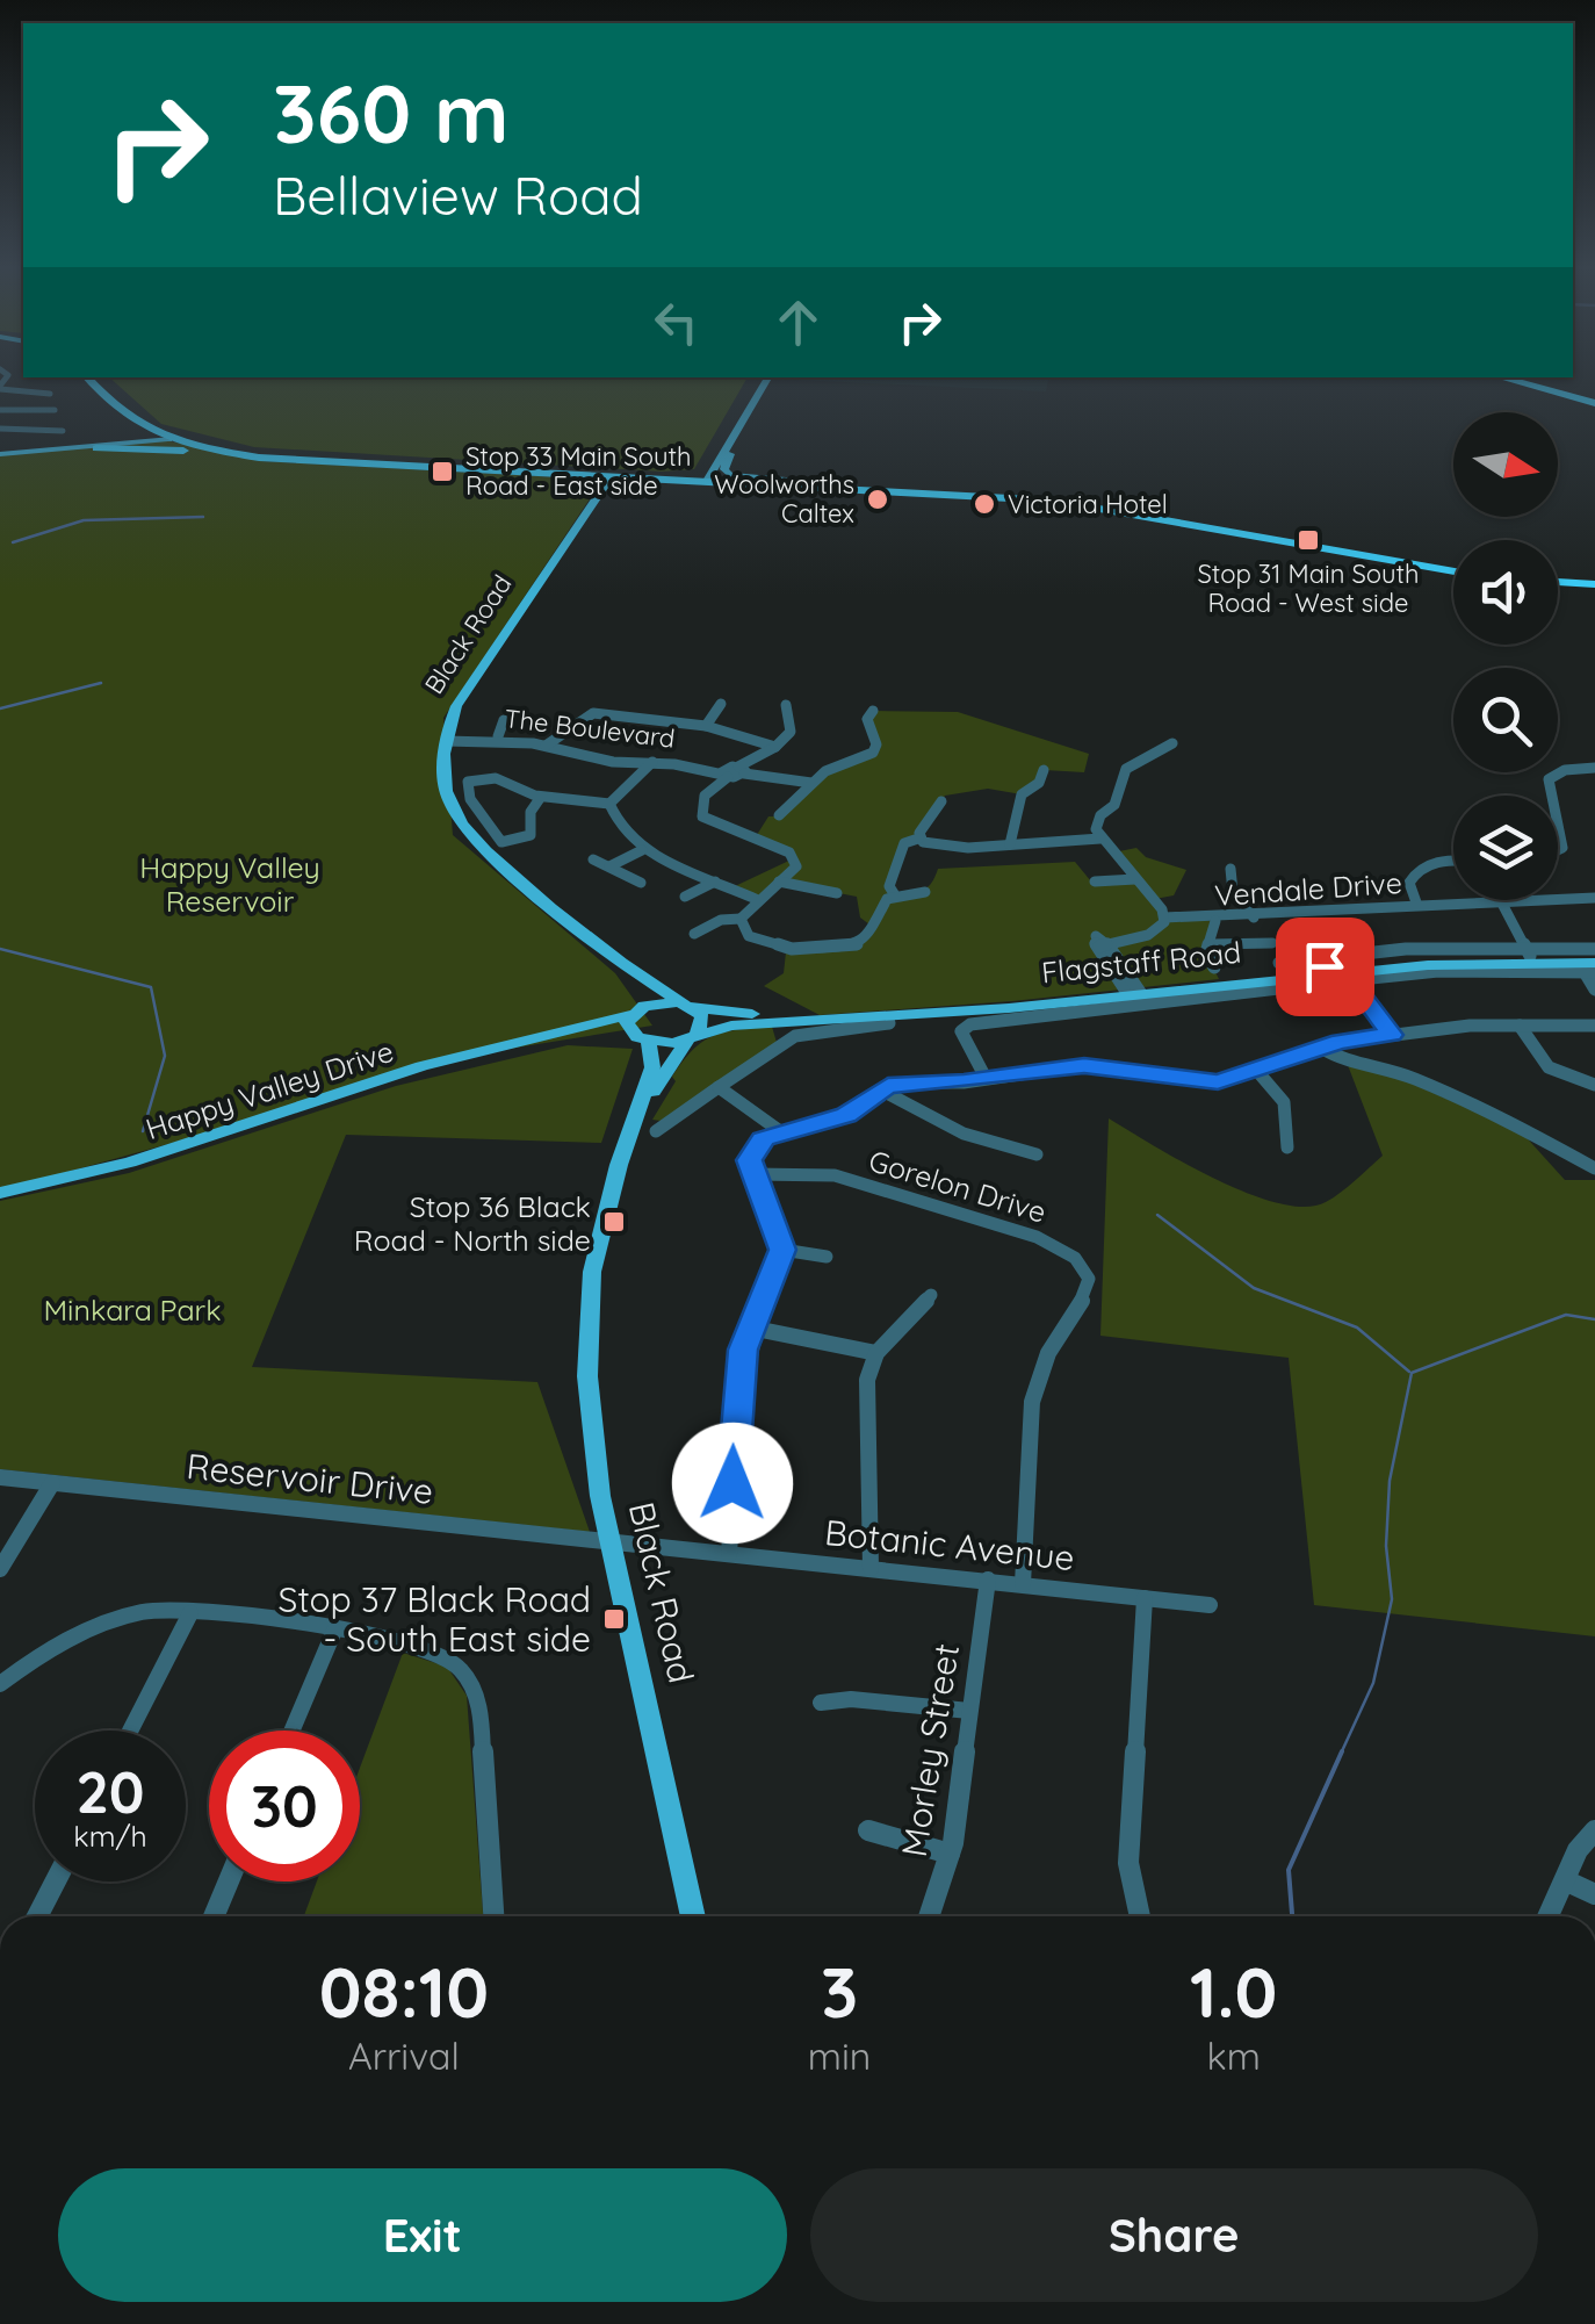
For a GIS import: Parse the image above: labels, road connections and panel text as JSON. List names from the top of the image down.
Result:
{
  "streets": {
    "main road": ["Black Road", "Flagstaff Road", "Happy Valley Drive"],
    "street": [
      "The Boulevard",
      "Vendale Drive",
      "Gorelon Drive",
      "Reservoir Drive",
      "Botanic Avenue",
      "Morley Street"
    ]
  },
  "crossings": [
    ["Black Road", "The Boulevard"],
    ["Black Road", "Flagstaff Road"],
    ["Black Road", "Happy Valley Drive"],
    ["Black Road", "Reservoir Drive"],
    ["Black Road", "Botanic Avenue"],
    ["Flagstaff Road", "Happy Valley Drive"],
    ["Gorelon Drive", "Botanic Avenue"],
    ["Reservoir Drive", "Botanic Avenue"],
    ["Botanic Avenue", "Morley Street"]
  ],
  "parks": ["Happy Valley Reservoir", "Minkara Park"],
  "places": {
    "transit": [
      "Stop 33 Main South Road - East side",
      "Stop 31 Main South Road - West side",
      "Stop 36 Black Road - North side",
      "Stop 37 Black Road - South East side"
    ],
    "other": ["Woolworths Caltex", "Victoria Hotel"]
  },
  "north": "right",
  "page": {
    "turn": ["360 m", "Bellaview Road"],
    "speed": "20 km/h",
    "limit": "30",
    "eta": [
      "08:10",
      "Arrival",
      "3",
      "min",
      "1.0",
      "km"
    ],
    "buttons": ["Exit", "Share"]
  }
}
